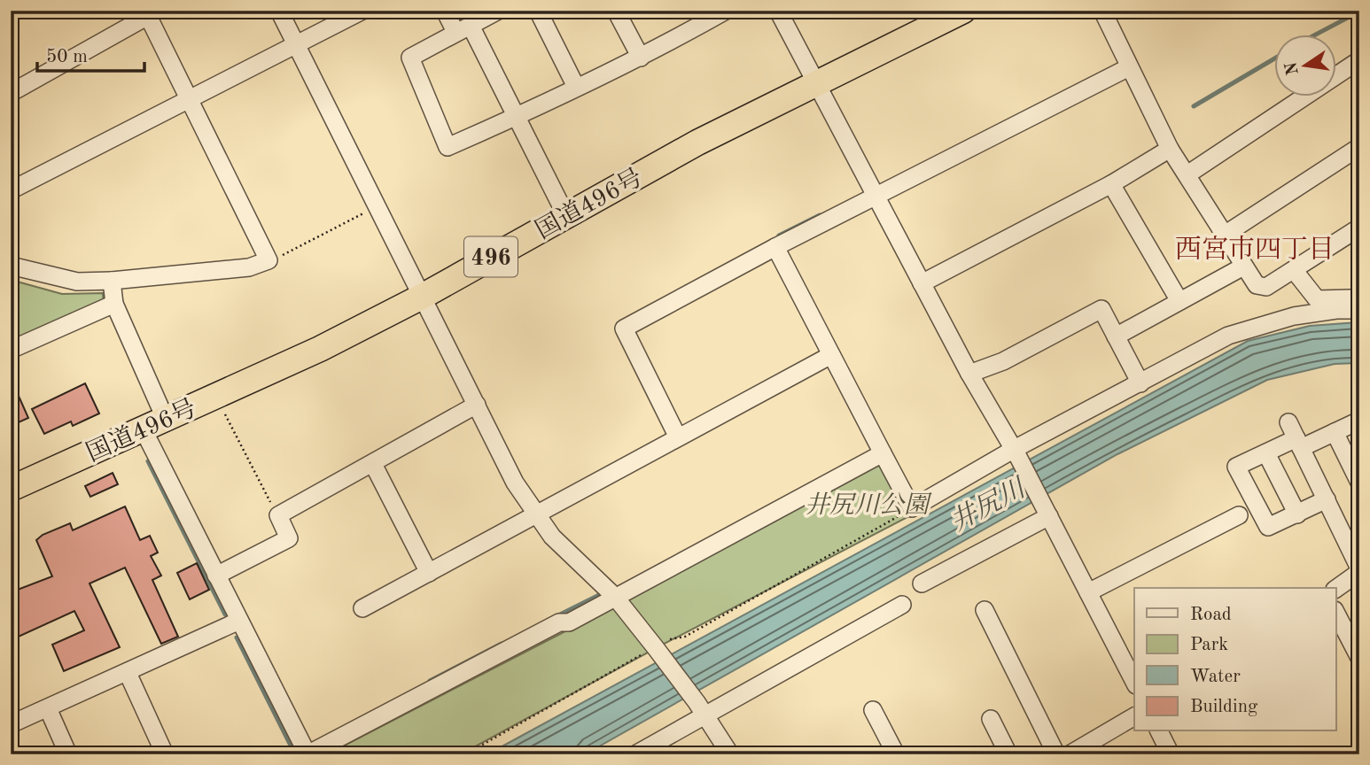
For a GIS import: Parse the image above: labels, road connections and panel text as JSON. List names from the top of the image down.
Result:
{
  "streets": {
    "highway": ["国道496号", "496"]
  },
  "districts": ["西宮市四丁目"],
  "water": ["井尻川"],
  "parks": ["井尻川公園"],
  "legend": [
    "Road",
    "Park",
    "Water",
    "Building"
  ],
  "scale_bar": "50 m",
  "north": "left"
}
